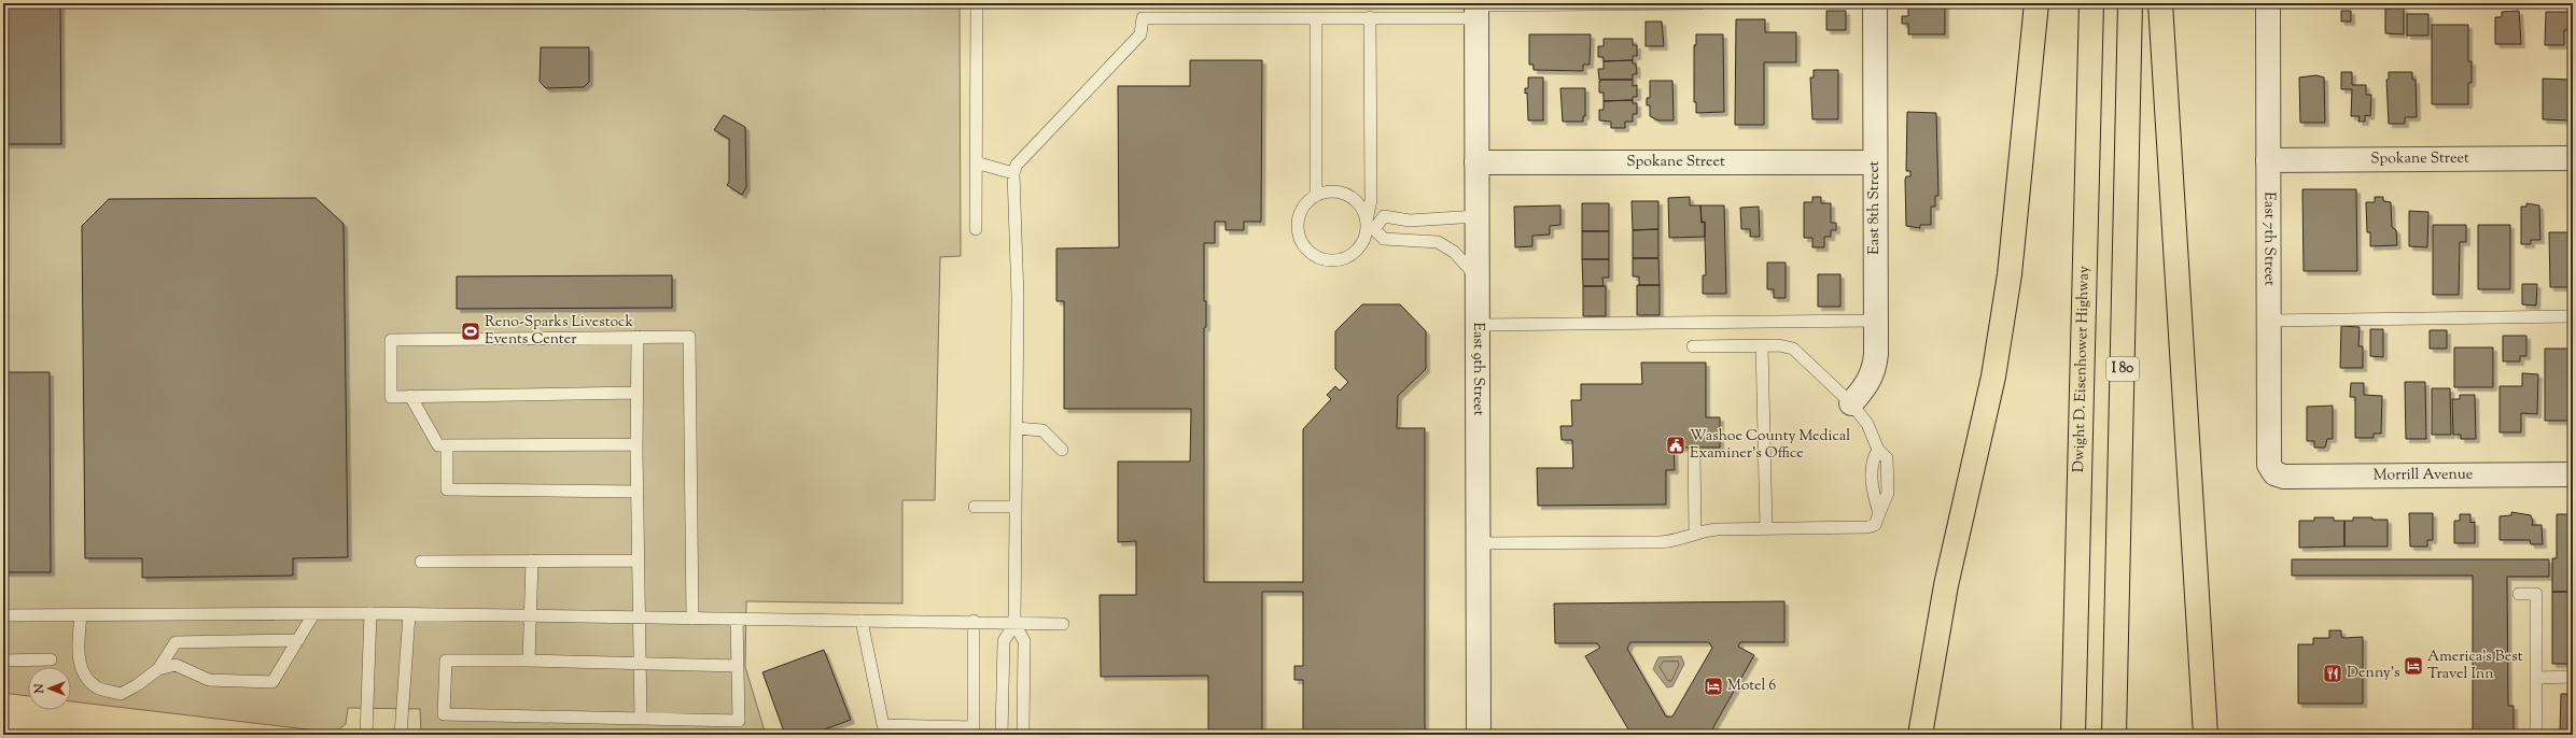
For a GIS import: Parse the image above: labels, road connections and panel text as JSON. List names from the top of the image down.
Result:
{
  "streets": {
    "highway": ["Dwight D. Eisenhower Highway", "I 80"],
    "street": [
      "Spokane Street",
      "East 8th Street",
      "East 7th Street",
      "East 9th Street",
      "Morrill Avenue"
    ]
  },
  "crossings": [
    ["Spokane Street", "East 8th Street"],
    ["Spokane Street", "East 7th Street"],
    ["Spokane Street", "East 9th Street"],
    ["East 7th Street", "Morrill Avenue"]
  ],
  "places": {
    "sports": ["Reno-Sparks Livestock Events Center"],
    "public building": ["Washoe County Medical Examiner’s Office"],
    "hotel": ["America's Best Travel Inn", "Motel 6"],
    "restaurant": ["Denny's"]
  },
  "north": "left"
}
